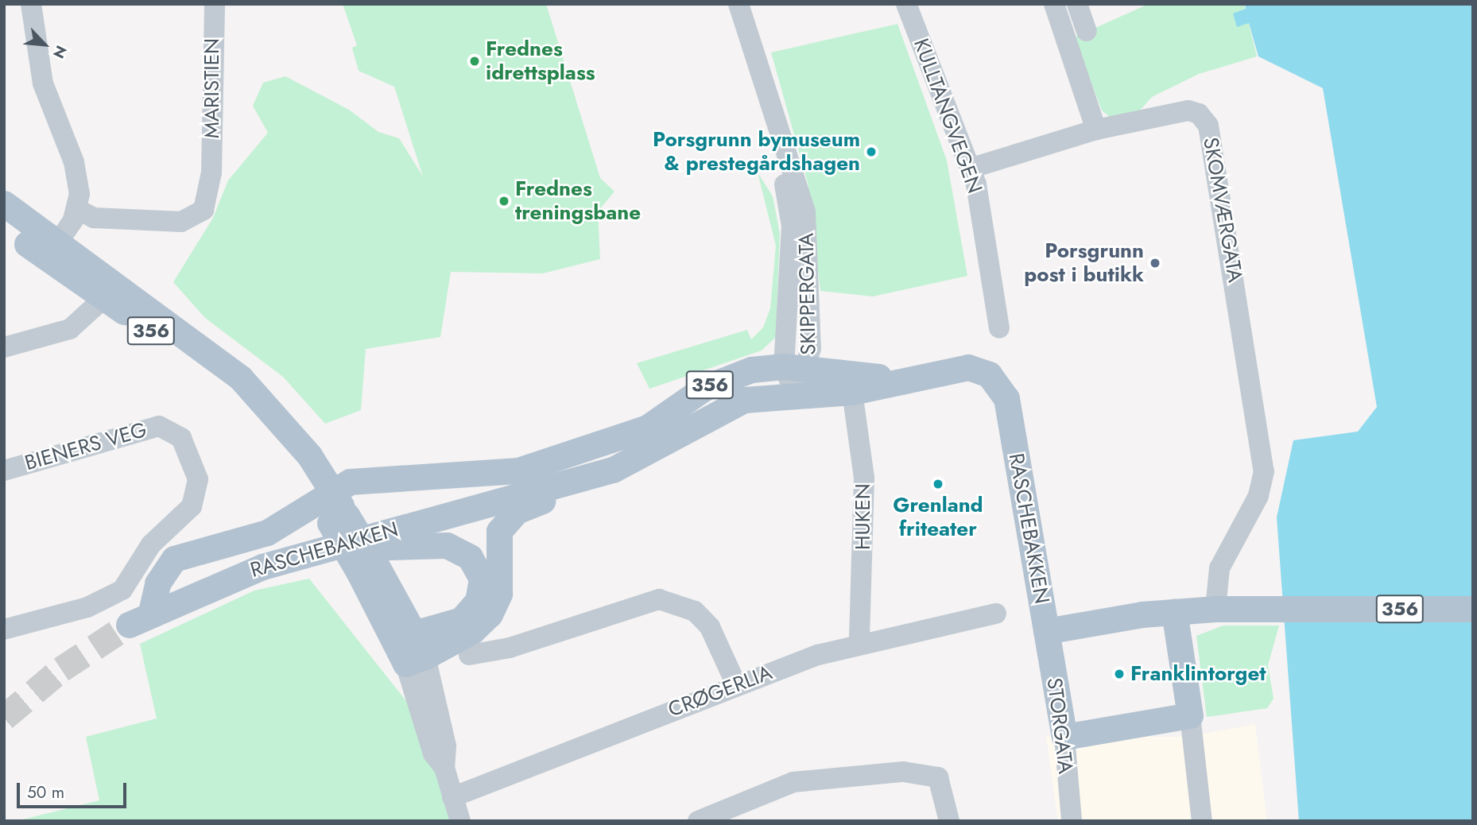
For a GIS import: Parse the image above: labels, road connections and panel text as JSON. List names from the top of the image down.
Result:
{
  "streets": {
    "main road": ["356", "RASCHEBAKKEN", "STORGATA"],
    "street": [
      "MARISTIEN",
      "KULLTANGVEGEN",
      "SKOMVÆRGATA",
      "SKIPPERGATA",
      "BIENERS VEG",
      "HUKEN",
      "CRØGERLIA"
    ]
  },
  "crossings": [
    ["KULLTANGVEGEN", "SKOMVÆRGATA"],
    ["SKOMVÆRGATA", "356"],
    ["SKIPPERGATA", "RASCHEBAKKEN"],
    ["356", "RASCHEBAKKEN"],
    ["HUKEN", "RASCHEBAKKEN"],
    ["HUKEN", "CRØGERLIA"],
    ["RASCHEBAKKEN", "STORGATA"]
  ],
  "places": [
    "Frednes idrettsplass",
    "Porsgrunn bymuseum & prestegårdshagen",
    "Frednes treningsbane",
    "Porsgrunn post i butikk",
    "Grenland friteater",
    "Franklintorget"
  ],
  "scale_bar": "50 m",
  "north": "bottom right"
}
